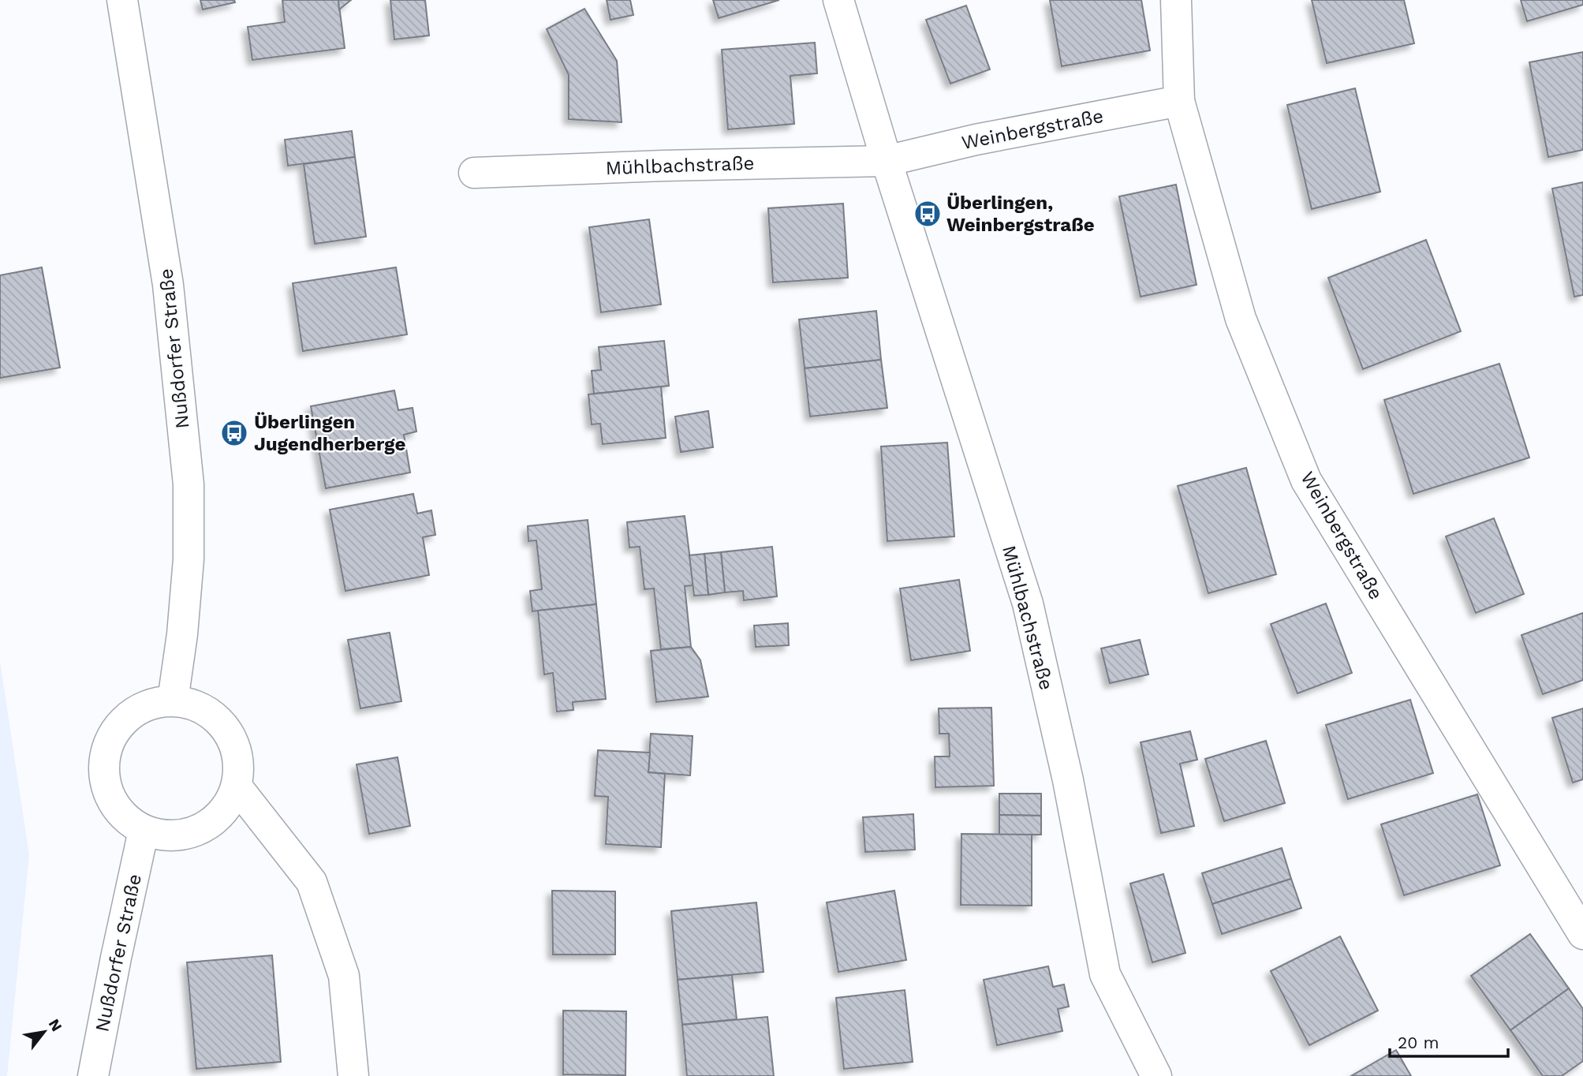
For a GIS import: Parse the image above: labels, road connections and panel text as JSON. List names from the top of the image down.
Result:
{
  "streets": {
    "street": ["Weinbergstraße", "Mühlbachstraße", "Nußdorfer Straße"]
  },
  "crossings": [
    ["Weinbergstraße", "Mühlbachstraße"]
  ],
  "places": {
    "bus stop": ["Überlingen, Weinbergstraße", "Überlingen Jugendherberge"]
  },
  "scale_bar": "20 m",
  "north": "top right"
}
